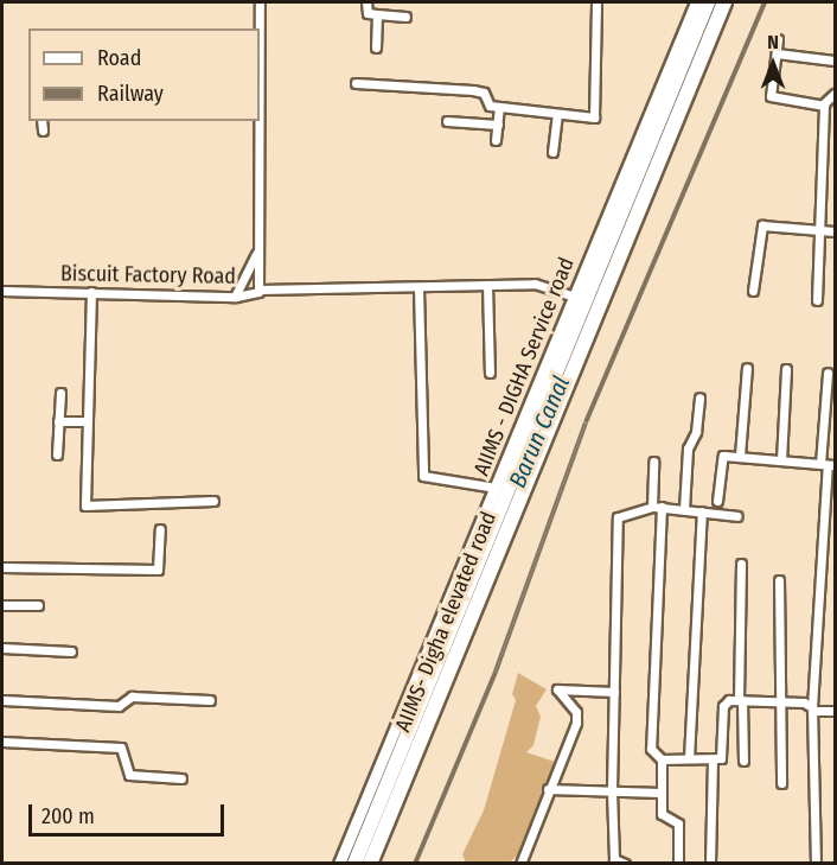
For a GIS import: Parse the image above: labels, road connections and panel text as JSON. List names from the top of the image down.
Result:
{
  "streets": {
    "highway": ["AIIMS- Digha elevated road"],
    "main road": ["AIIMS - DIGHA Service road"],
    "street": ["Biscuit Factory Road"]
  },
  "water": ["Barun Canal"],
  "legend": ["Road", "Railway"],
  "scale_bar": "200 m",
  "north": "top"
}
